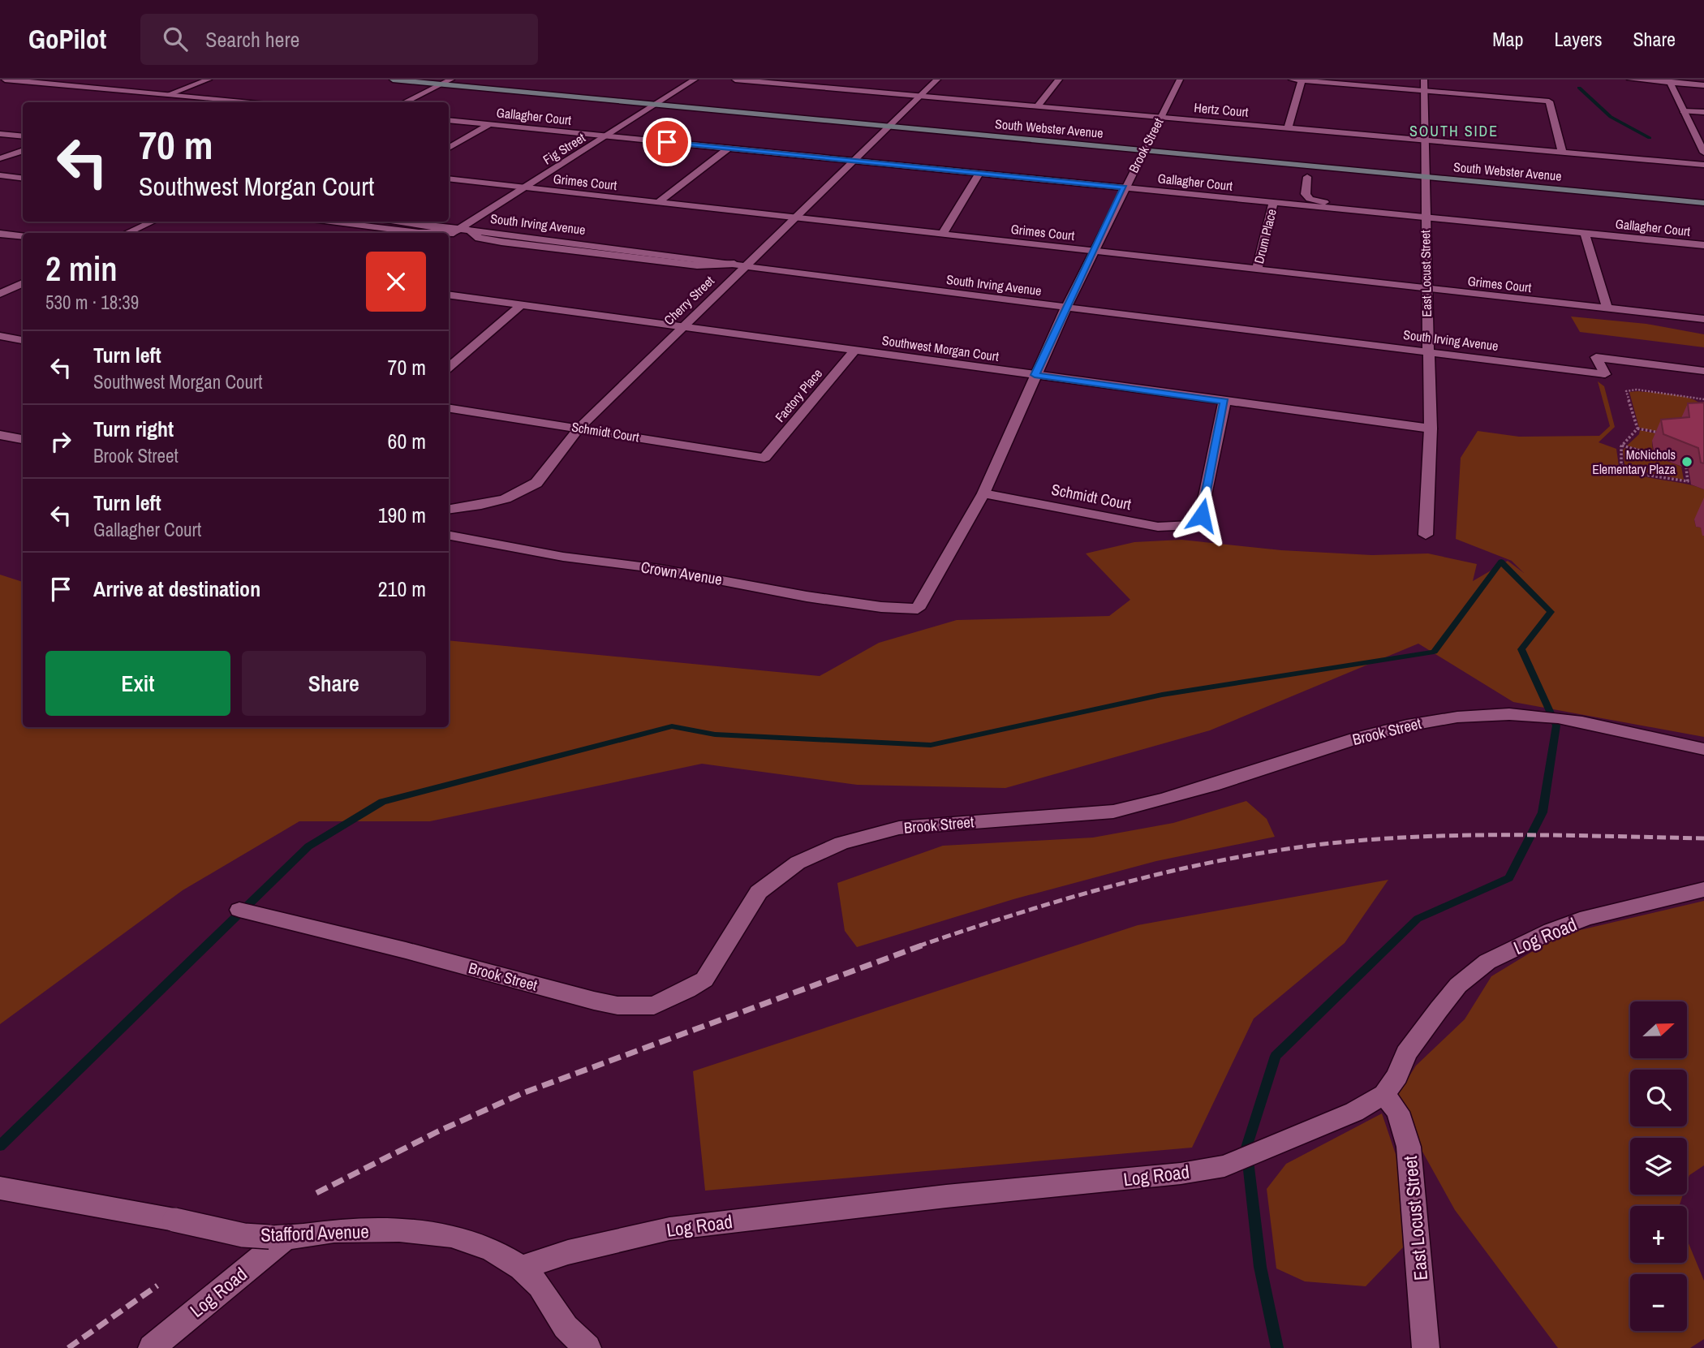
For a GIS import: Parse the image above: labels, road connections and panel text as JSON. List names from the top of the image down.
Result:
{
  "streets": {
    "street": [
      "Hertz Court",
      "Gallagher Court",
      "South Webster Avenue",
      "Brook Street",
      "Fig Street",
      "Grimes Court",
      "South Irving Avenue",
      "Drum Place",
      "East Locust Street",
      "Cherry Street",
      "Southwest Morgan Court",
      "Factory Place",
      "Schmidt Court",
      "Crown Avenue",
      "Log Road",
      "Stafford Avenue"
    ]
  },
  "crossings": [
    ["Hertz Court", "Brook Street"],
    ["Hertz Court", "East Locust Street"],
    ["Hertz Court", "Cherry Street"],
    ["Gallagher Court", "Brook Street"],
    ["Gallagher Court", "Fig Street"],
    ["Gallagher Court", "Drum Place"],
    ["Gallagher Court", "East Locust Street"],
    ["Gallagher Court", "Cherry Street"],
    ["South Webster Avenue", "Brook Street"],
    ["South Webster Avenue", "Fig Street"],
    ["South Webster Avenue", "East Locust Street"],
    ["South Webster Avenue", "Cherry Street"],
    ["Brook Street", "Grimes Court"],
    ["Brook Street", "South Irving Avenue"],
    ["Brook Street", "Southwest Morgan Court"],
    ["Brook Street", "Schmidt Court"],
    ["Brook Street", "Crown Avenue"],
    ["Fig Street", "Grimes Court"],
    ["Fig Street", "South Irving Avenue"],
    ["Grimes Court", "Drum Place"],
    ["Grimes Court", "East Locust Street"],
    ["Grimes Court", "Cherry Street"],
    ["South Irving Avenue", "East Locust Street"],
    ["South Irving Avenue", "Cherry Street"],
    ["East Locust Street", "Southwest Morgan Court"],
    ["East Locust Street", "Log Road"],
    ["Cherry Street", "Southwest Morgan Court"],
    ["Cherry Street", "Schmidt Court"],
    ["Southwest Morgan Court", "Factory Place"],
    ["Southwest Morgan Court", "Schmidt Court"],
    ["Factory Place", "Schmidt Court"],
    ["Log Road", "Stafford Avenue"]
  ],
  "districts": ["SOUTH SIDE"],
  "places": ["McNichols Elementary Plaza"],
  "north": "right",
  "page": {
    "header": "GoPilot",
    "search": "Search here",
    "nav": ["Map", "Layers", "Share"],
    "turn": ["70 m", "Southwest Morgan Court"],
    "heading": ["2 min", "530 m · 18:39"],
    "list": [
      {
        "name": "Turn left",
        "note": "Southwest Morgan Court",
        "value": "70 m"
      },
      {
        "name": "Turn right",
        "note": "Brook Street",
        "value": "60 m"
      },
      {
        "name": "Turn left",
        "note": "Gallagher Court",
        "value": "190 m"
      },
      {
        "name": "Arrive at destination",
        "value": "210 m"
      }
    ],
    "buttons": ["Exit", "Share"],
    "map_buttons": ["+", "−"]
  }
}
